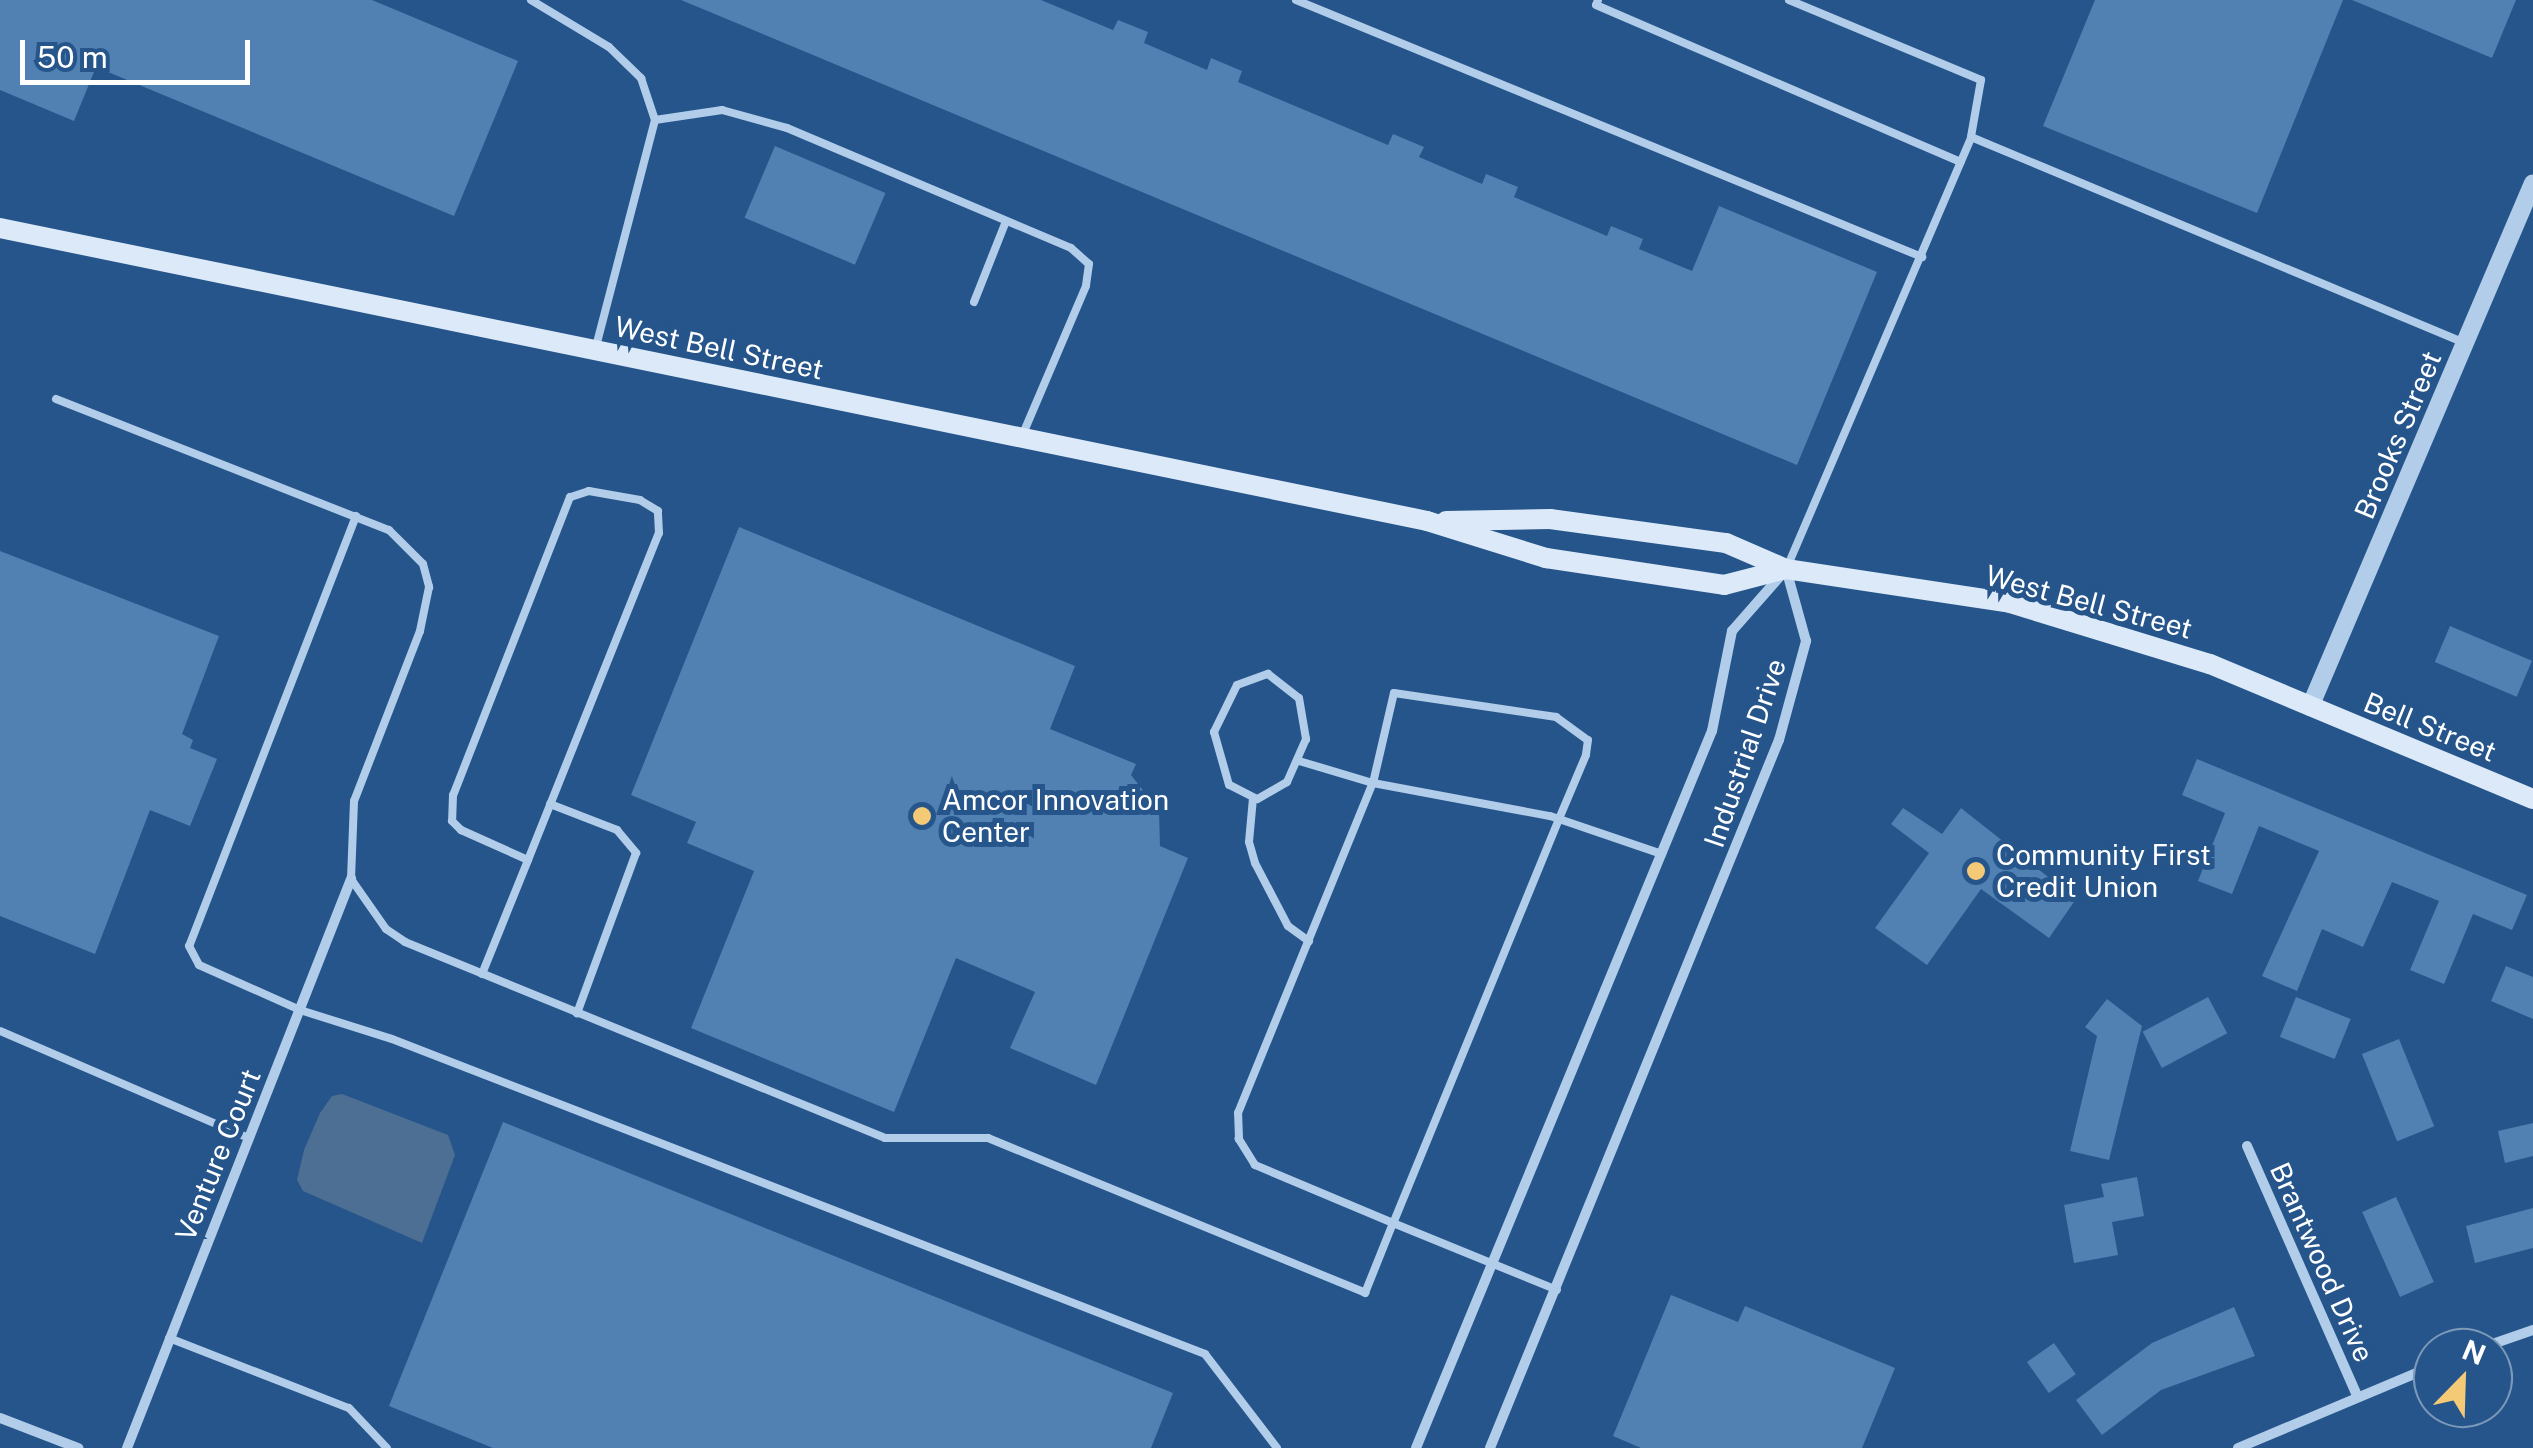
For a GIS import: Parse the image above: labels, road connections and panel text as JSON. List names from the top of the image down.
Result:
{
  "streets": {
    "main road": ["West Bell Street", "Bell Street"],
    "street": [
      "Brooks Street",
      "Industrial Drive",
      "Venture Court",
      "Brantwood Drive"
    ]
  },
  "crossings": [
    ["West Bell Street", "Brooks Street"],
    ["West Bell Street", "Bell Street"],
    ["West Bell Street", "Industrial Drive"],
    ["Brooks Street", "Bell Street"]
  ],
  "places": ["Amcor Innovation Center", "Community First Credit Union"],
  "scale_bar": "50 m",
  "north": "top right"
}
